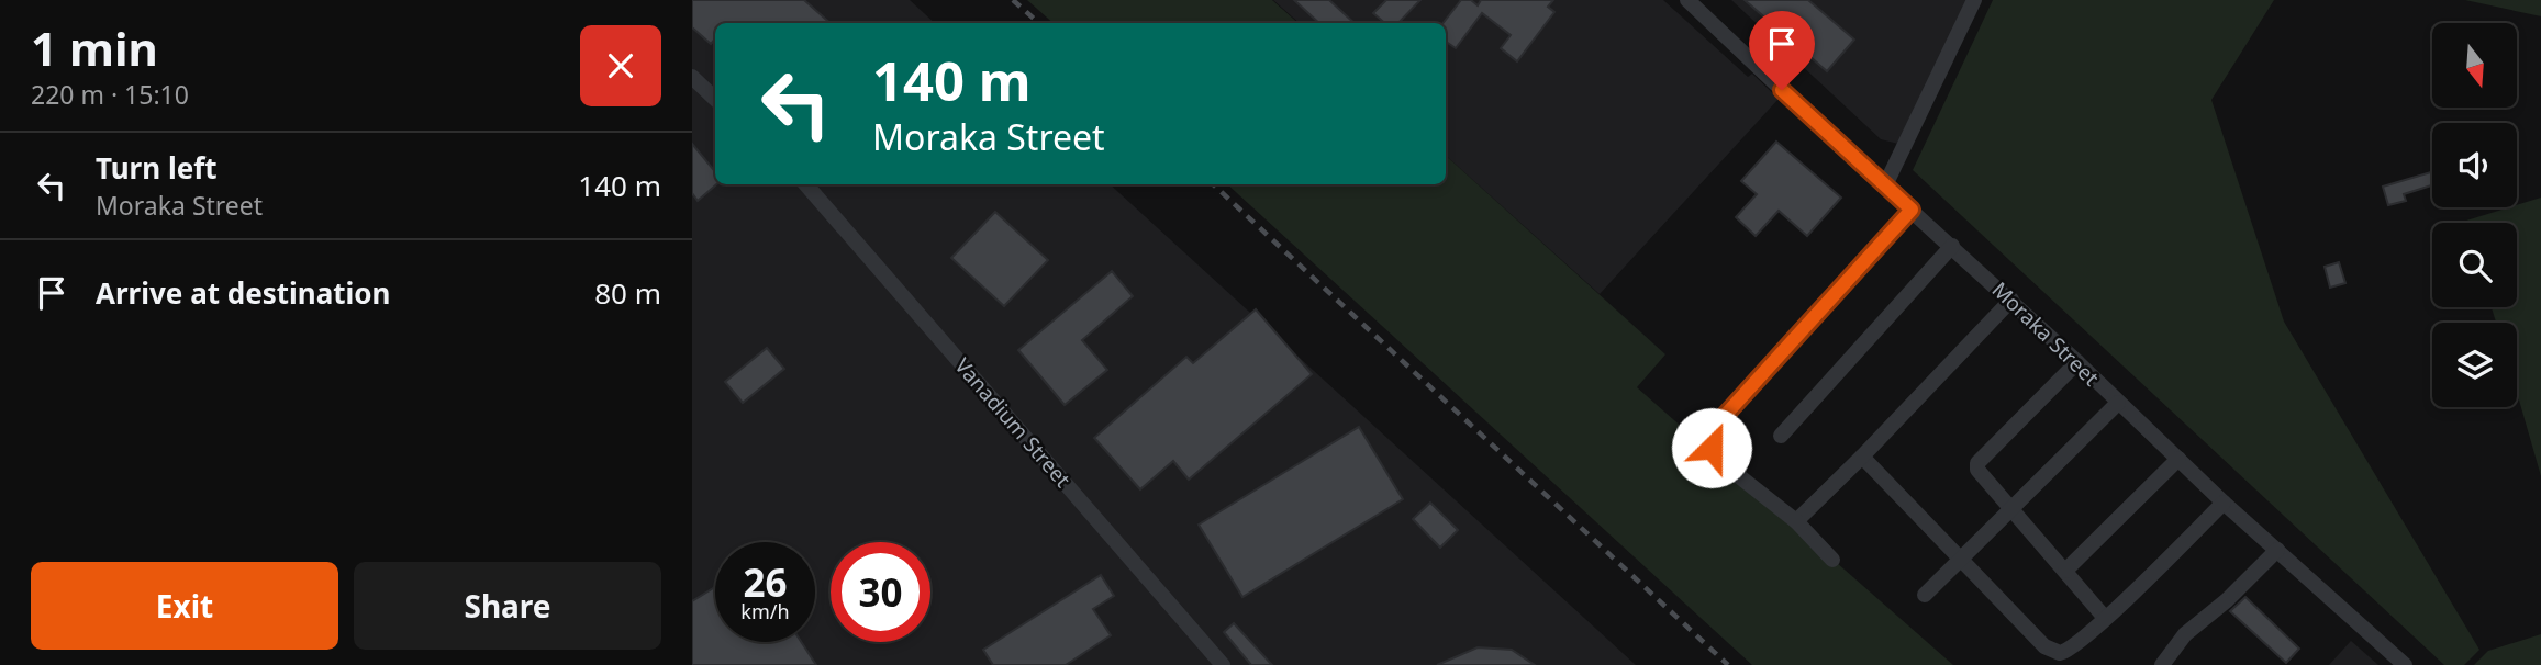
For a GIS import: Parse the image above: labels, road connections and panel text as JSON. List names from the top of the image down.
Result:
{
  "streets": {
    "street": ["Moraka Street", "Vanadium Street"]
  },
  "north": "bottom",
  "page": {
    "heading": ["1 min", "220 m · 15:10"],
    "turn": ["140 m", "Moraka Street"],
    "list": [
      {
        "name": "Turn left",
        "note": "Moraka Street",
        "value": "140 m"
      },
      {
        "name": "Arrive at destination",
        "value": "80 m"
      }
    ],
    "speed": "26 km/h",
    "limit": "30",
    "buttons": ["Exit", "Share"]
  }
}
